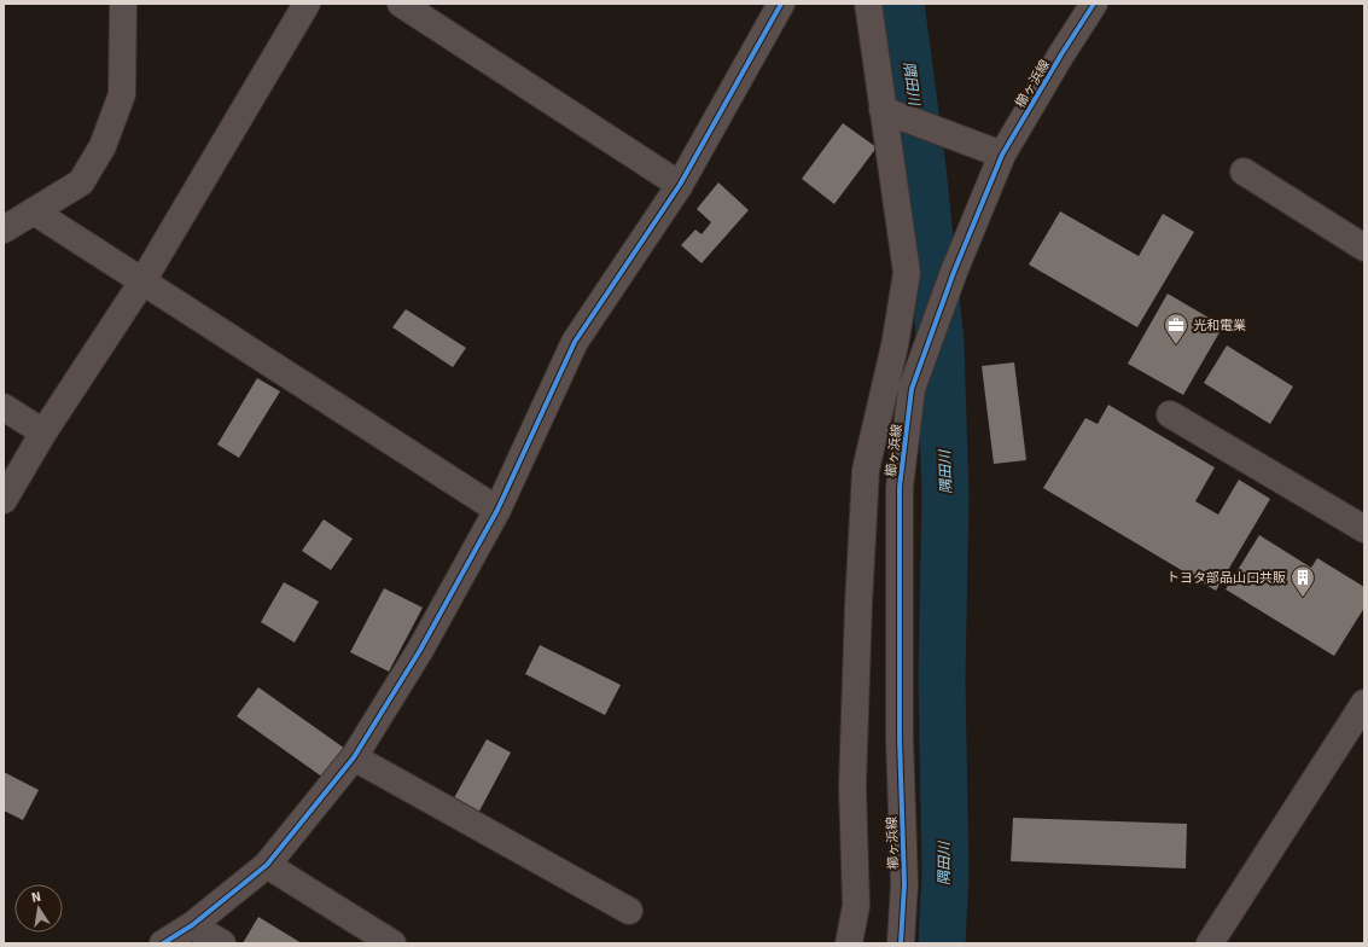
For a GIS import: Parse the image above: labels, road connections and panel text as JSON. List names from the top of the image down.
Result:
{
  "streets": {
    "street": ["櫛ヶ浜線"]
  },
  "water": ["隅田川"],
  "places": {
    "office": ["光和電業"],
    "building": ["トヨタ部品山口共販"]
  },
  "north": "top"
}
